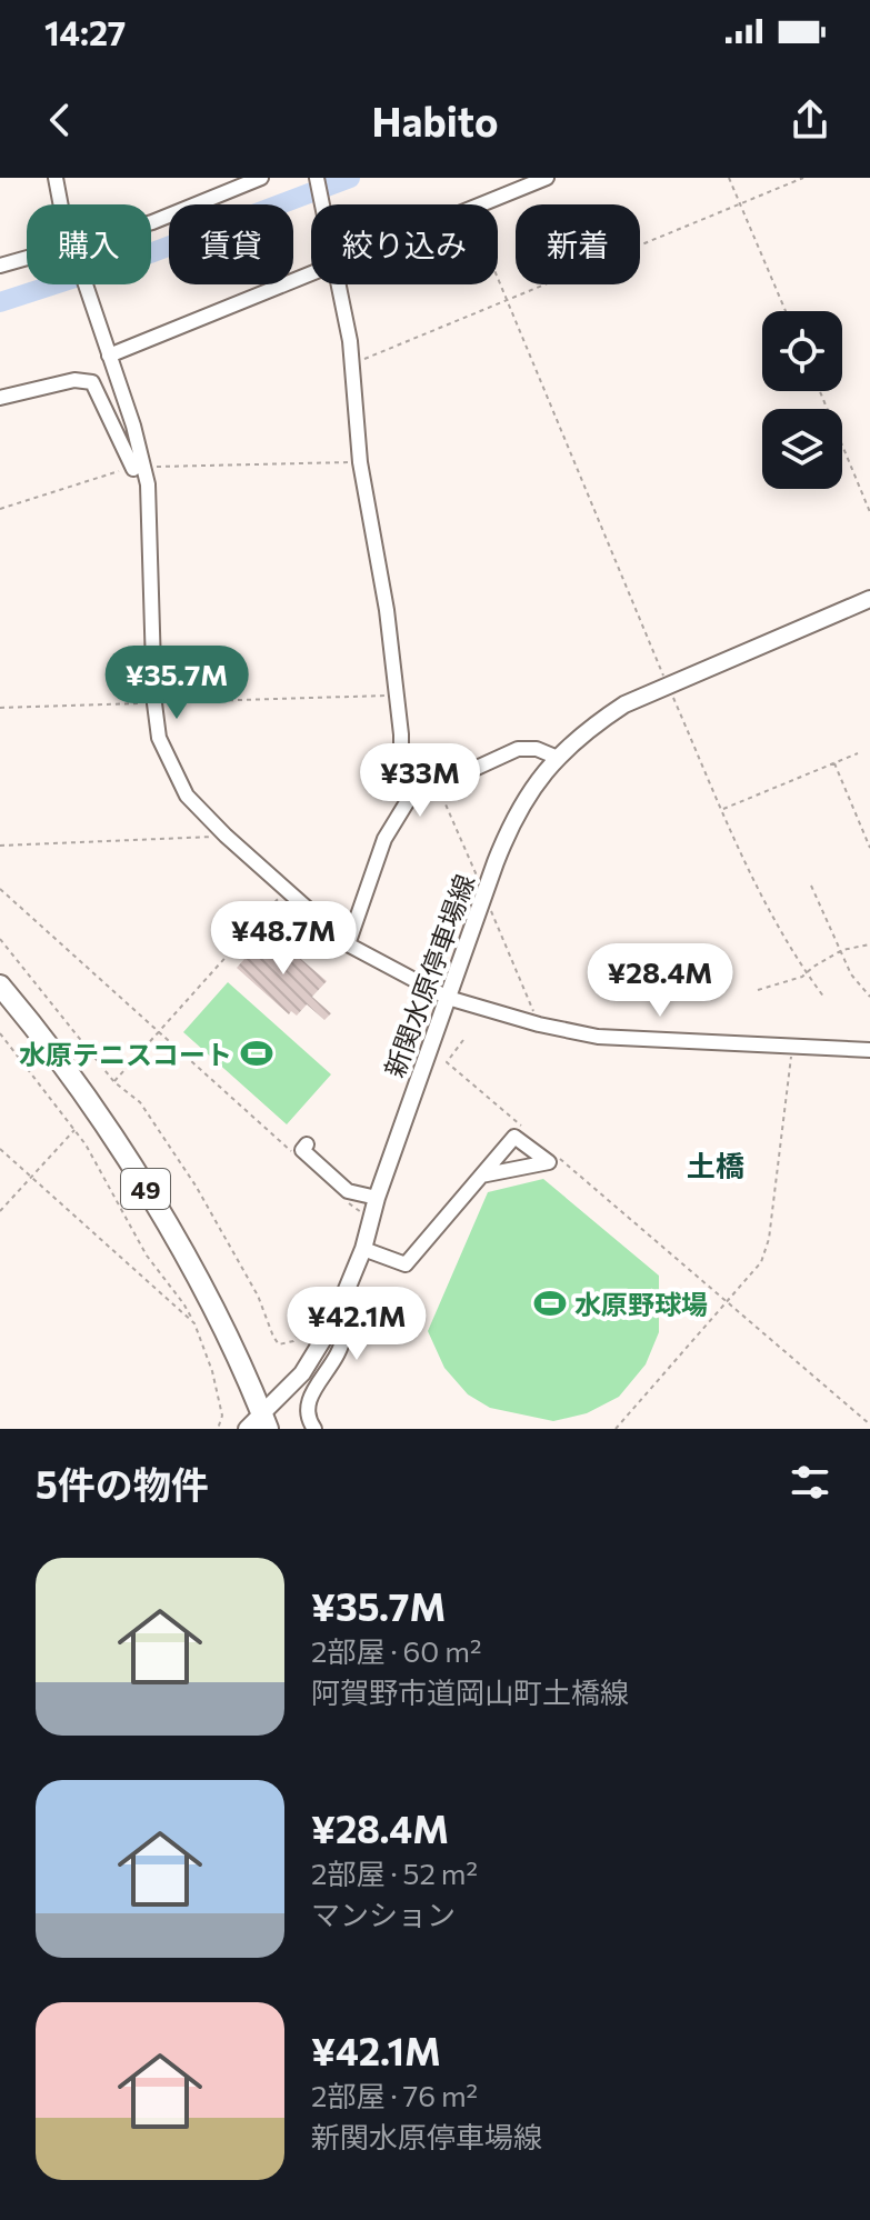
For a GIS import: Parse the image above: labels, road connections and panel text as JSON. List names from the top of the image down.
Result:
{
  "streets": {
    "highway": ["49"],
    "main road": ["新関水原停車場線"]
  },
  "crossings": [
    ["新関水原停車場線", "49"]
  ],
  "districts": ["土橋"],
  "places": {
    "sports": ["水原テニスコート", "水原野球場"]
  },
  "page": {
    "status": "14:27",
    "header": "Habito",
    "chip": [
      "購入",
      "賃貸",
      "絞り込み",
      "新着"
    ],
    "price": [
      "¥35.7M",
      "¥33M",
      "¥48.7M",
      "¥28.4M",
      "¥42.1M"
    ],
    "heading": "5件の物件",
    "list": [
      {
        "name": "¥35.7M",
        "note": "2部屋 · 60 m² · 阿賀野市道岡山町土橋線"
      },
      {
        "name": "¥28.4M",
        "note": "2部屋 · 52 m² · マンション"
      },
      {
        "name": "¥42.1M",
        "note": "2部屋 · 76 m² · 新関水原停車場線"
      }
    ]
  }
}
